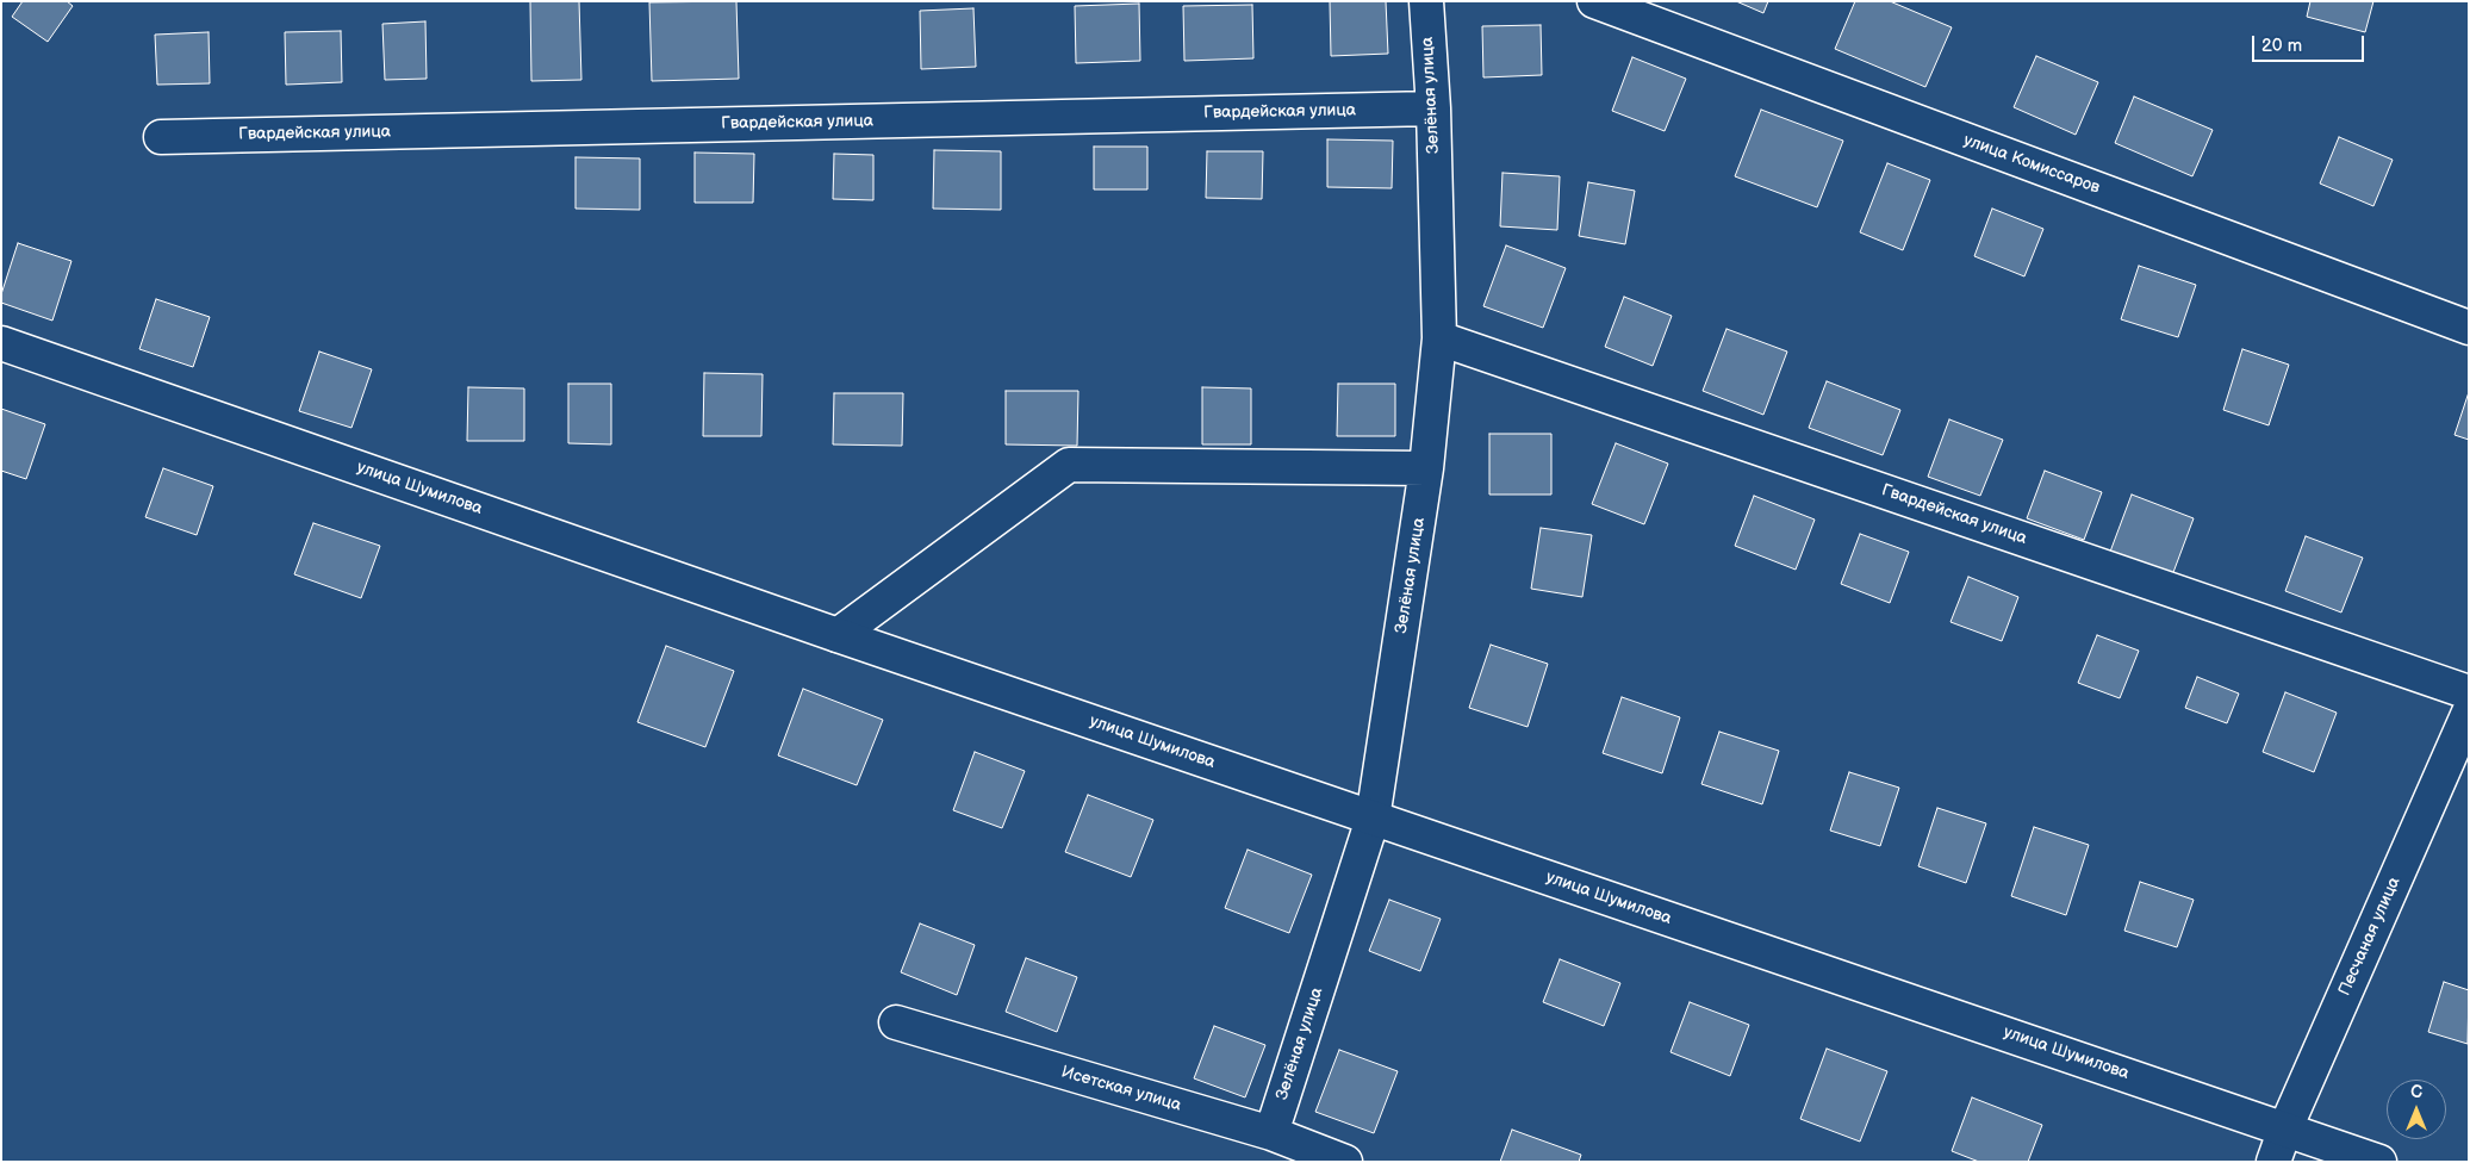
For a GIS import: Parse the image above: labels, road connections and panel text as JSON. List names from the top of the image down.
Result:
{
  "streets": {
    "street": [
      "Зелёная улица",
      "Гвардейская улица",
      "улица Комиссаров",
      "улица Шумилова",
      "Песчаная улица",
      "Исетская улица"
    ]
  },
  "crossings": [
    ["Зелёная улица", "Гвардейская улица"],
    ["Зелёная улица", "улица Шумилова"],
    ["Зелёная улица", "Исетская улица"],
    ["улица Шумилова", "Песчаная улица"]
  ],
  "scale_bar": "20 m",
  "north": "top"
}
